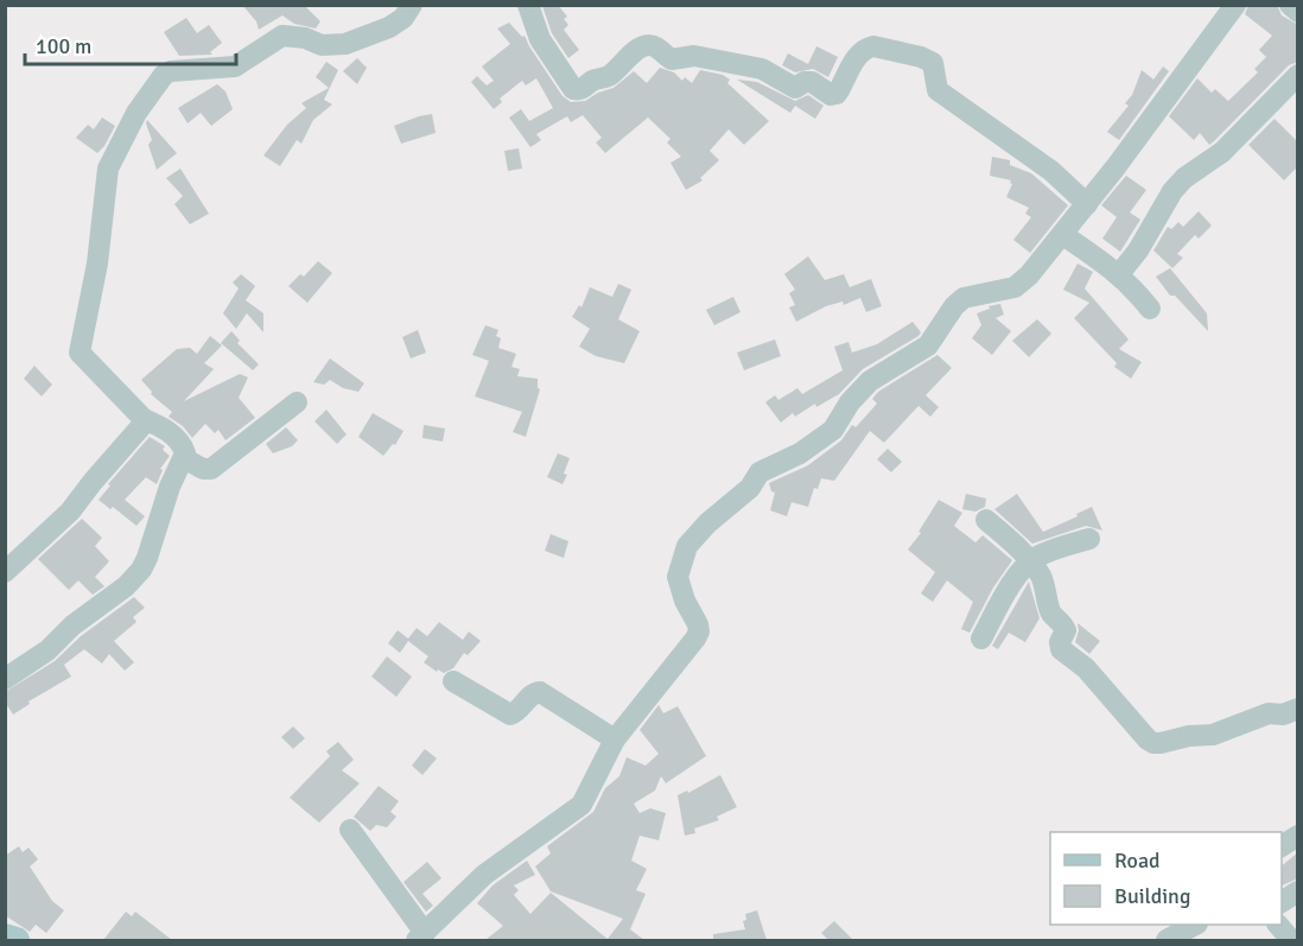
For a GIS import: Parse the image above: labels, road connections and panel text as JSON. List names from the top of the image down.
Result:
{
  "legend": ["Road", "Building"],
  "scale_bar": "100 m"
}
